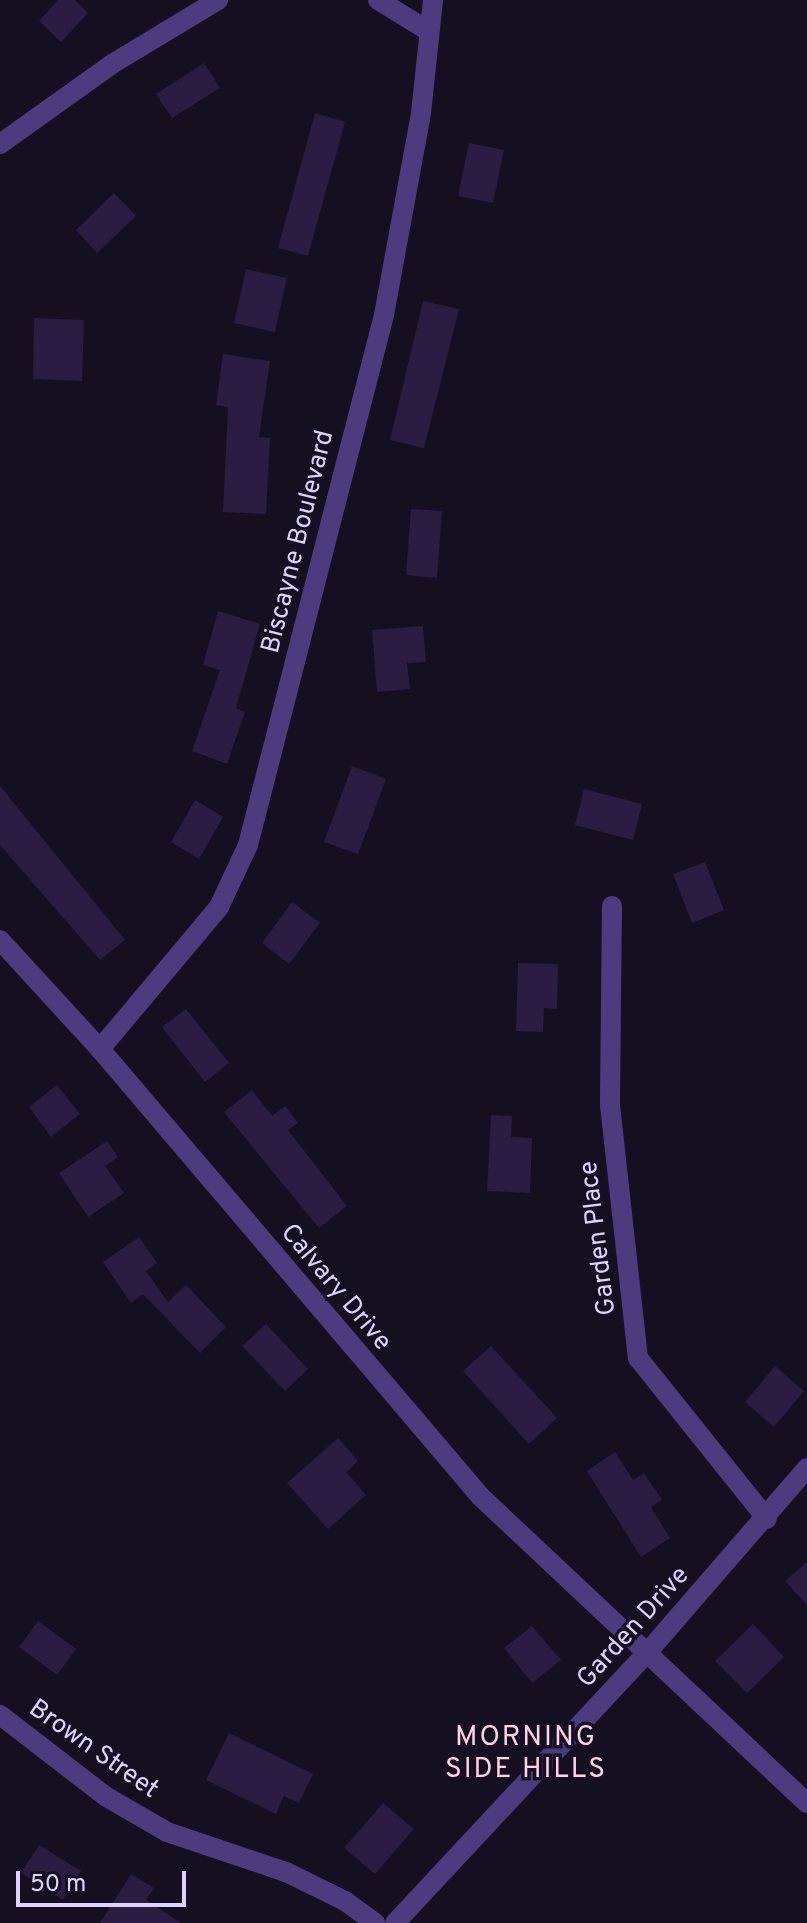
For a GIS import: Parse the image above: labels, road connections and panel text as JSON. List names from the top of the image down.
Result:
{
  "streets": {
    "street": [
      "Biscayne Boulevard",
      "Garden Place",
      "Calvary Drive",
      "Garden Drive",
      "Brown Street"
    ]
  },
  "crossings": [
    ["Biscayne Boulevard", "Calvary Drive"],
    ["Garden Place", "Garden Drive"],
    ["Calvary Drive", "Garden Drive"]
  ],
  "districts": ["MORNING SIDE HILLS"],
  "scale_bar": "50 m"
}
